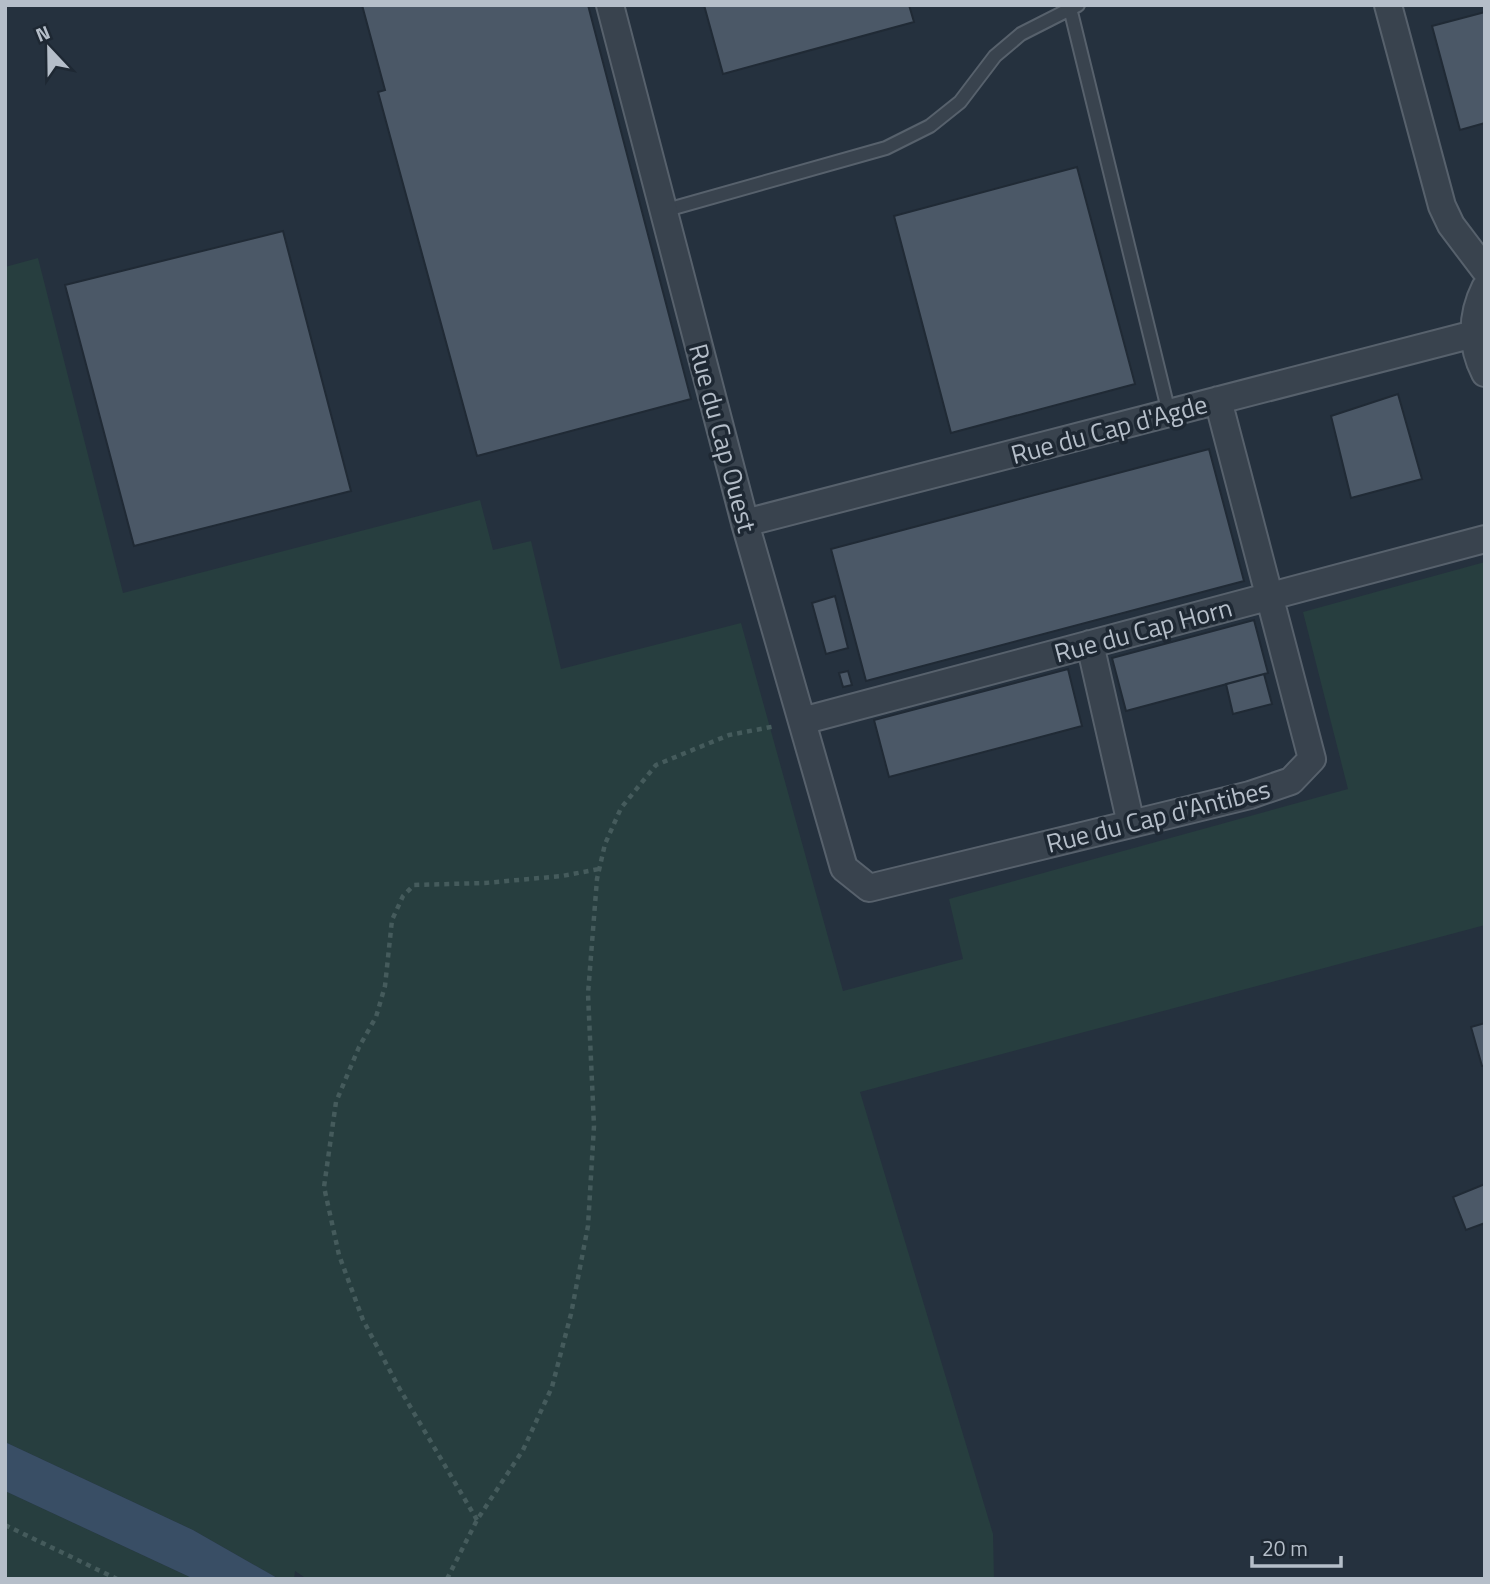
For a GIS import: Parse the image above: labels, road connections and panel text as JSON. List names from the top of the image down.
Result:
{
  "streets": {
    "street": [
      "Rue du Cap d'Agde",
      "Rue du Cap Ouest",
      "Rue du Cap Horn",
      "Rue du Cap d'Antibes"
    ]
  },
  "crossings": [
    ["Rue du Cap d'Agde", "Rue du Cap Ouest"],
    ["Rue du Cap d'Agde", "Rue du Cap d'Antibes"],
    ["Rue du Cap Ouest", "Rue du Cap Horn"],
    ["Rue du Cap Ouest", "Rue du Cap d'Antibes"],
    ["Rue du Cap Horn", "Rue du Cap d'Antibes"]
  ],
  "scale_bar": "20 m",
  "north": "top"
}
